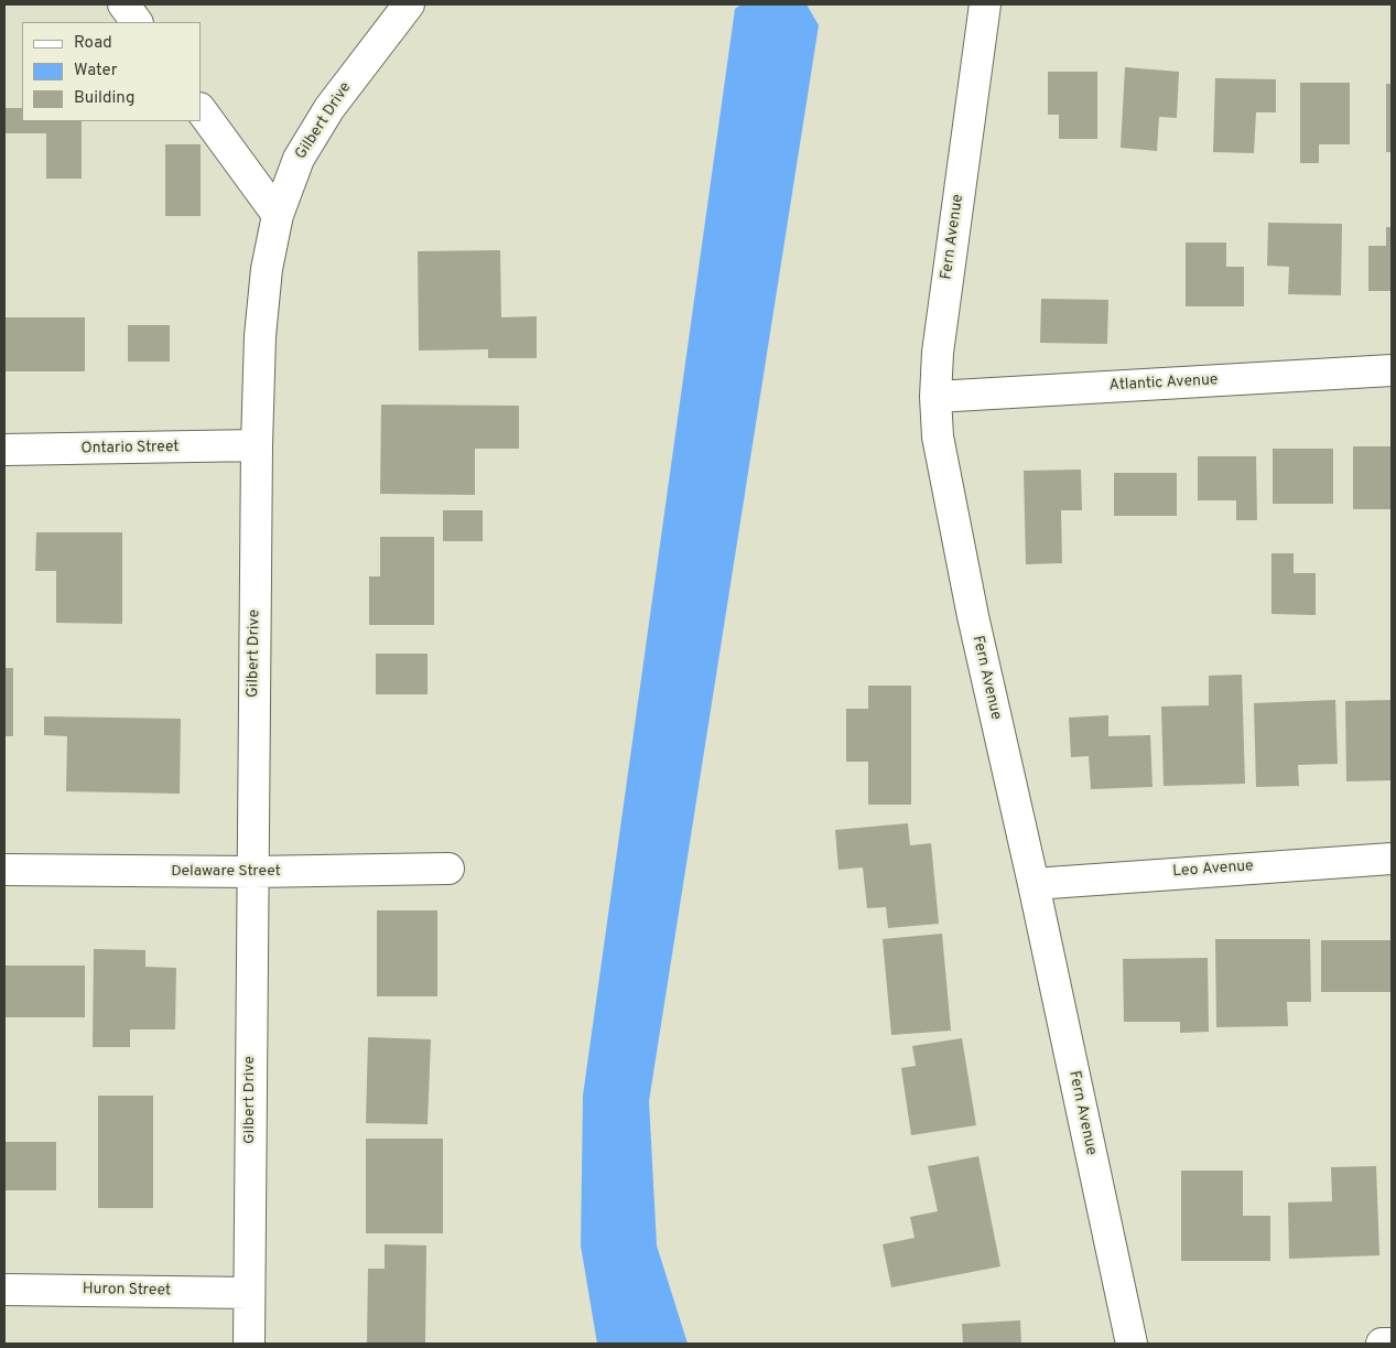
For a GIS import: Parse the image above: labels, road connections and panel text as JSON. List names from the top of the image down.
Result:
{
  "streets": {
    "street": [
      "Gilbert Drive",
      "Fern Avenue",
      "Atlantic Avenue",
      "Ontario Street",
      "Leo Avenue",
      "Delaware Street",
      "Huron Street"
    ]
  },
  "crossings": [
    ["Gilbert Drive", "Ontario Street"],
    ["Gilbert Drive", "Delaware Street"],
    ["Gilbert Drive", "Huron Street"],
    ["Fern Avenue", "Atlantic Avenue"],
    ["Fern Avenue", "Leo Avenue"]
  ],
  "legend": ["Road", "Water", "Building"]
}
